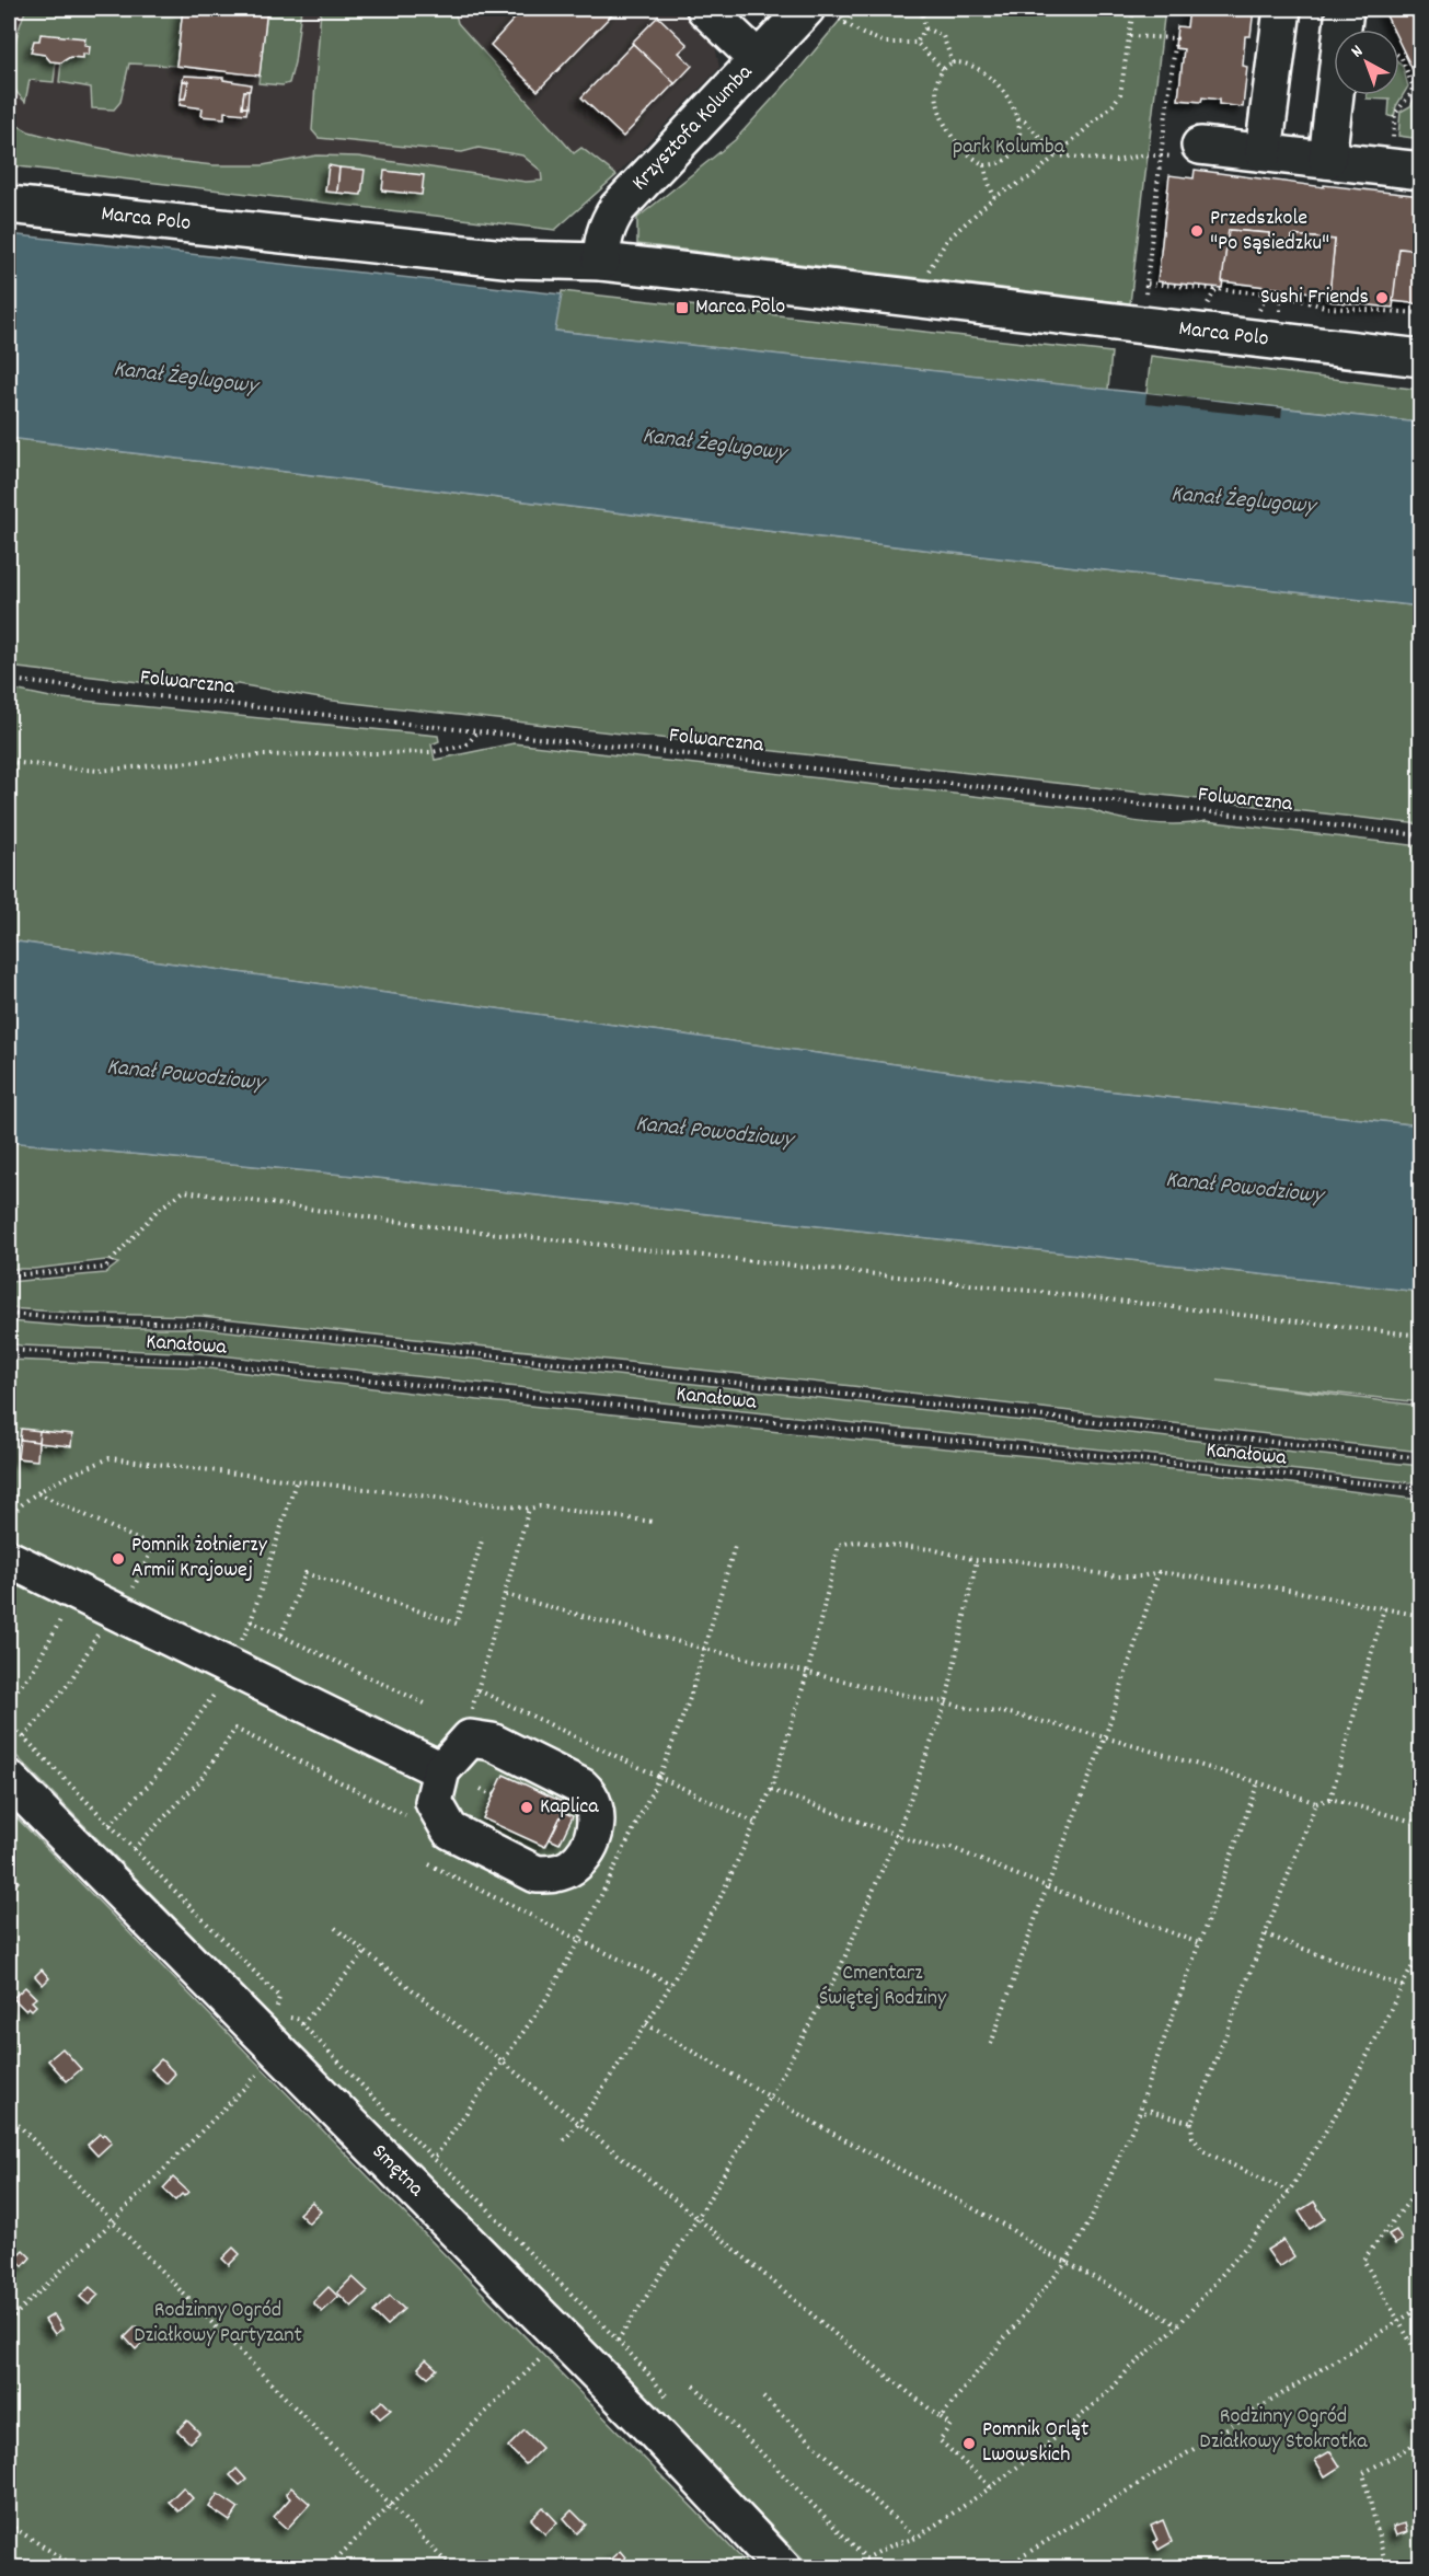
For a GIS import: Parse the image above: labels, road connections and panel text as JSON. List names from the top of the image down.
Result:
{
  "streets": {
    "street": ["Krzysztofa Kolumba", "Marca Polo", "Smętna"],
    "path": ["Folwarczna", "Kanałowa"]
  },
  "crossings": [
    ["Krzysztofa Kolumba", "Marca Polo"]
  ],
  "water": ["Kanał Żeglugowy", "Kanał Powodziowy"],
  "parks": [
    "park Kolumba",
    "Cmentarz Świętej Rodziny",
    "Rodzinny Ogród Działkowy Partyzant",
    "Rodzinny Ogród Działkowy Stokrotka"
  ],
  "places": {
    "other": [
      "Przedszkole \"Po Sąsiedzku\"",
      "Sushi Friends",
      "Pomnik żołnierzy Armii Krajowej",
      "Kaplica",
      "Pomnik Orląt Lwowskich"
    ],
    "transit": ["Marca Polo"]
  },
  "north": "top left"
}
